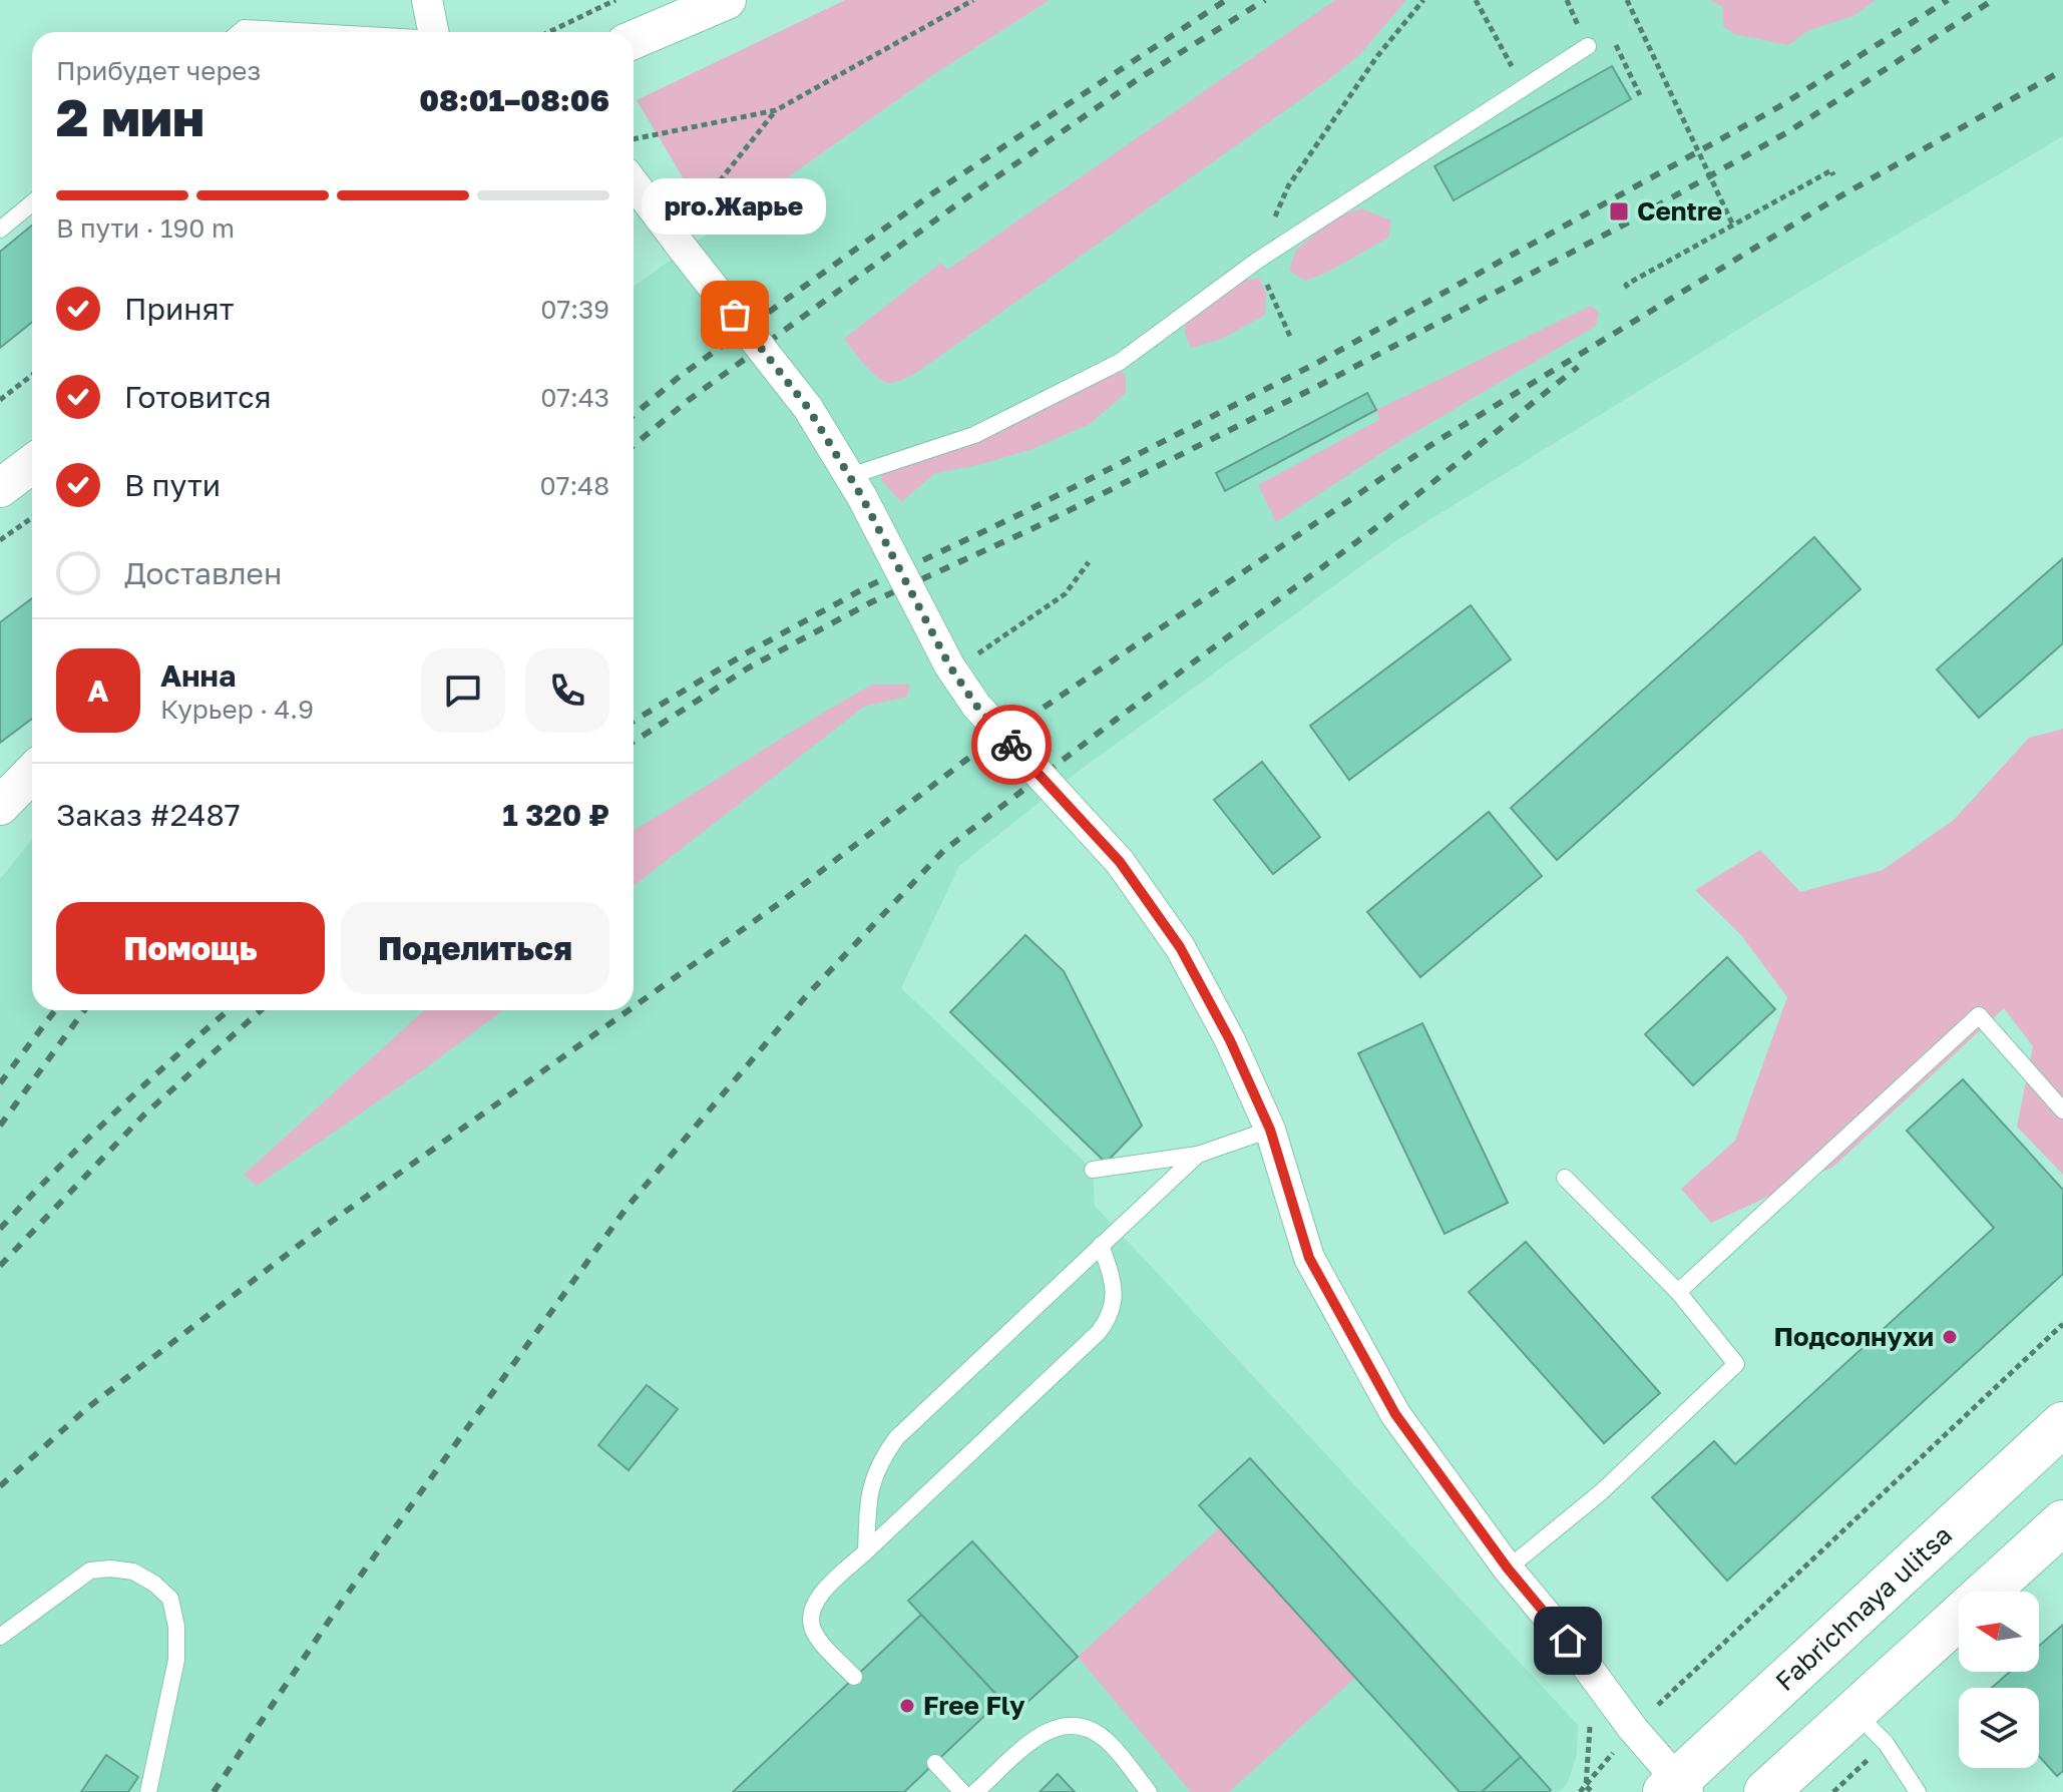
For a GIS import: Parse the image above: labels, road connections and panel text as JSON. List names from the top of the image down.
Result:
{
  "streets": {
    "main road": ["Fabrichnaya ulitsa"]
  },
  "places": {
    "transit": ["Centre"],
    "other": ["pro.Жарье", "Подсолнухи", "Free Fly"]
  },
  "north": "left",
  "page": {
    "heading": ["2 мин", "Прибудет через", "08:01–08:06"],
    "panel": [
      "Анна",
      "Курьер · 4.9",
      "Заказ #2487",
      "1 320 ₽"
    ],
    "bar": "В пути · 190 m",
    "bubble": "pro.Жарье",
    "list": [
      ["Принят", "07:39"],
      ["Готовится", "07:43"],
      ["В пути", "07:48"],
      "Доставлен"
    ],
    "round": "А",
    "buttons": ["Помощь", "Поделиться"]
  }
}
